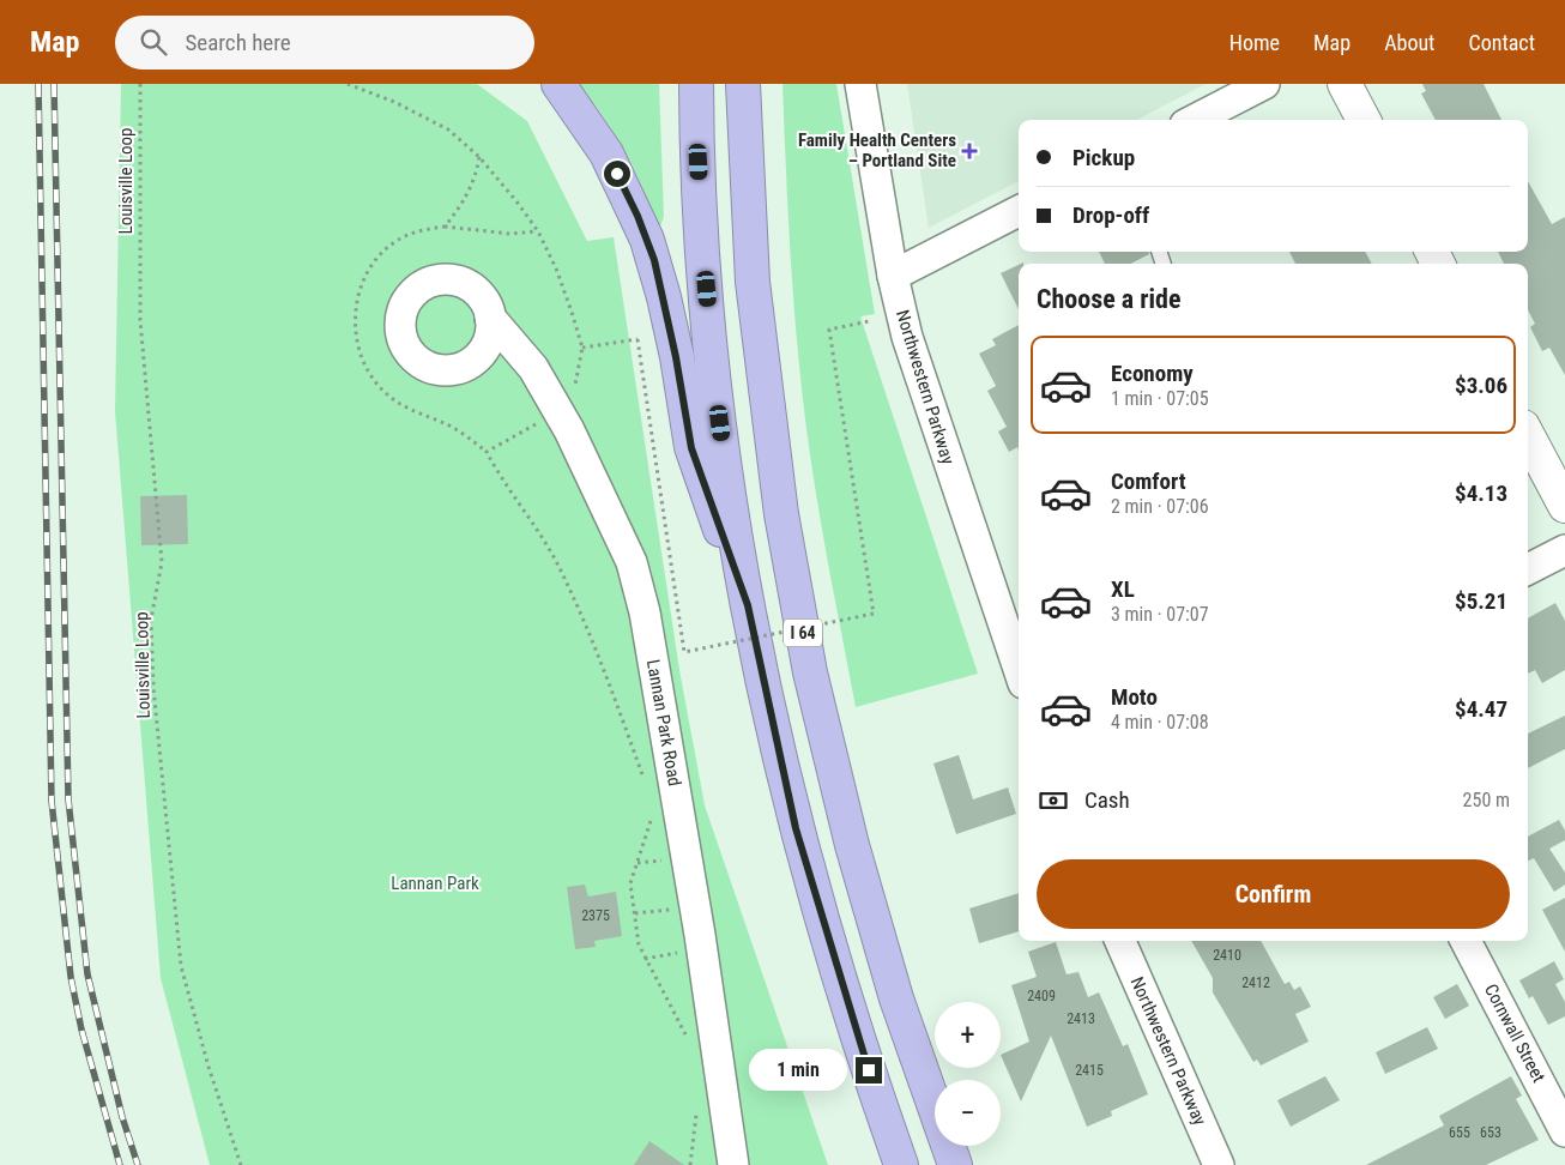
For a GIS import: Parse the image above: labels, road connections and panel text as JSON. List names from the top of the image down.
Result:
{
  "streets": {
    "highway": ["I 64"],
    "street": ["Northwestern Parkway", "Lannan Park Road", "Cornwall Street"],
    "path": ["Louisville Loop"]
  },
  "parks": ["Lannan Park"],
  "places": {
    "health": ["Family Health Centers – Portland Site"]
  },
  "house_numbers": [
    "2375",
    "2410",
    "2412",
    "2409",
    "2413",
    "2415",
    "655",
    "653"
  ],
  "page": {
    "header": "Map",
    "search": "Search here",
    "nav": [
      "Home",
      "Map",
      "About",
      "Contact"
    ],
    "banner": ["Pickup", "Drop-off"],
    "heading": "Choose a ride",
    "list": [
      {
        "name": "Economy",
        "note": "1 min · 07:05",
        "value": "$3.06"
      },
      {
        "name": "Comfort",
        "note": "2 min · 07:06",
        "value": "$4.13"
      },
      {
        "name": "XL",
        "note": "3 min · 07:07",
        "value": "$5.21"
      },
      {
        "name": "Moto",
        "note": "4 min · 07:08",
        "value": "$4.47"
      }
    ],
    "pay": ["Cash", "250 m"],
    "buttons": "Confirm",
    "map_buttons": ["+", "−"],
    "bubble": "1 min"
  }
}
